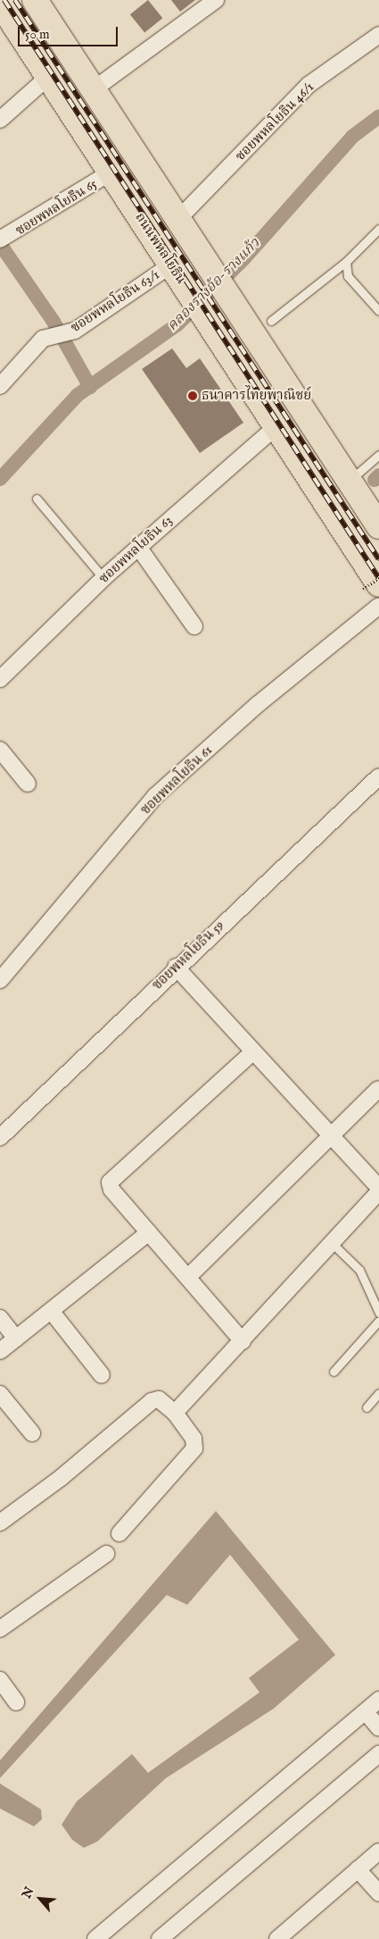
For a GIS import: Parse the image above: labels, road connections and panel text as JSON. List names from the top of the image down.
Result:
{
  "streets": {
    "main road": ["ถนนพหลโยธิน"],
    "street": [
      "ซอยพหลโยธิน 46/1",
      "ซอยพหลโยธิน 65",
      "ซอยพหลโยธิน 63/1",
      "ซอยพหลโยธิน 63",
      "ซอยพหลโยธิน 61",
      "ซอยพหลโยธิน 59"
    ]
  },
  "crossings": [
    ["ซอยพหลโยธิน 65", "ถนนพหลโยธิน"],
    ["ถนนพหลโยธิน", "ซอยพหลโยธิน 63/1"],
    ["ถนนพหลโยธิน", "ซอยพหลโยธิน 63"]
  ],
  "water": ["คลองรางอ้อ-รางแก้ว"],
  "places": ["ธนาคารไทยพาณิชย์"],
  "scale_bar": "50 m",
  "north": "top left"
}
